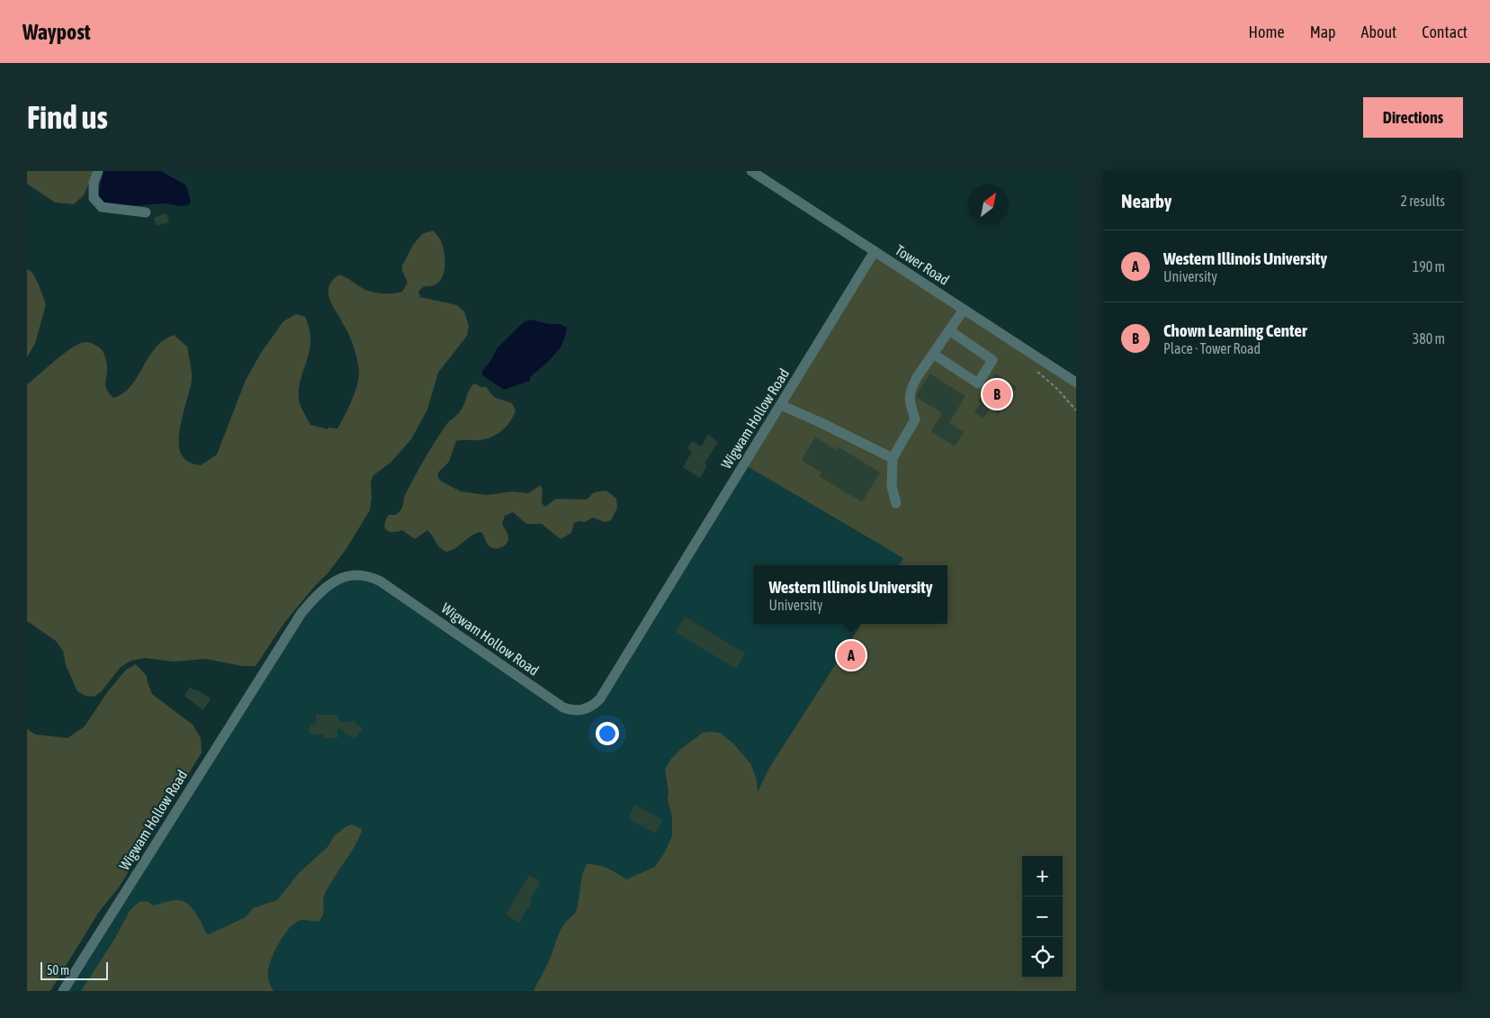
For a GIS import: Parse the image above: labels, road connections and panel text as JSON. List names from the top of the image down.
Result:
{
  "streets": {
    "street": ["Tower Road", "Wigwam Hollow Road"]
  },
  "crossings": [
    ["Tower Road", "Wigwam Hollow Road"]
  ],
  "scale_bar": "50 m",
  "north": "top right",
  "page": {
    "header": "Waypost",
    "nav": [
      "Home",
      "Map",
      "About",
      "Contact"
    ],
    "buttons": "Directions",
    "title": "Find us",
    "heading": ["Nearby", "2 results"],
    "list": [
      {
        "mark": "A",
        "name": "Western Illinois University",
        "note": "University",
        "value": "190 m"
      },
      {
        "mark": "B",
        "name": "Chown Learning Center",
        "note": "Place · Tower Road",
        "value": "380 m"
      }
    ],
    "pins": ["B", "A"],
    "popup": ["Western Illinois University", "University"],
    "map_buttons": ["+", "−"],
    "scale": "50 m"
  }
}
